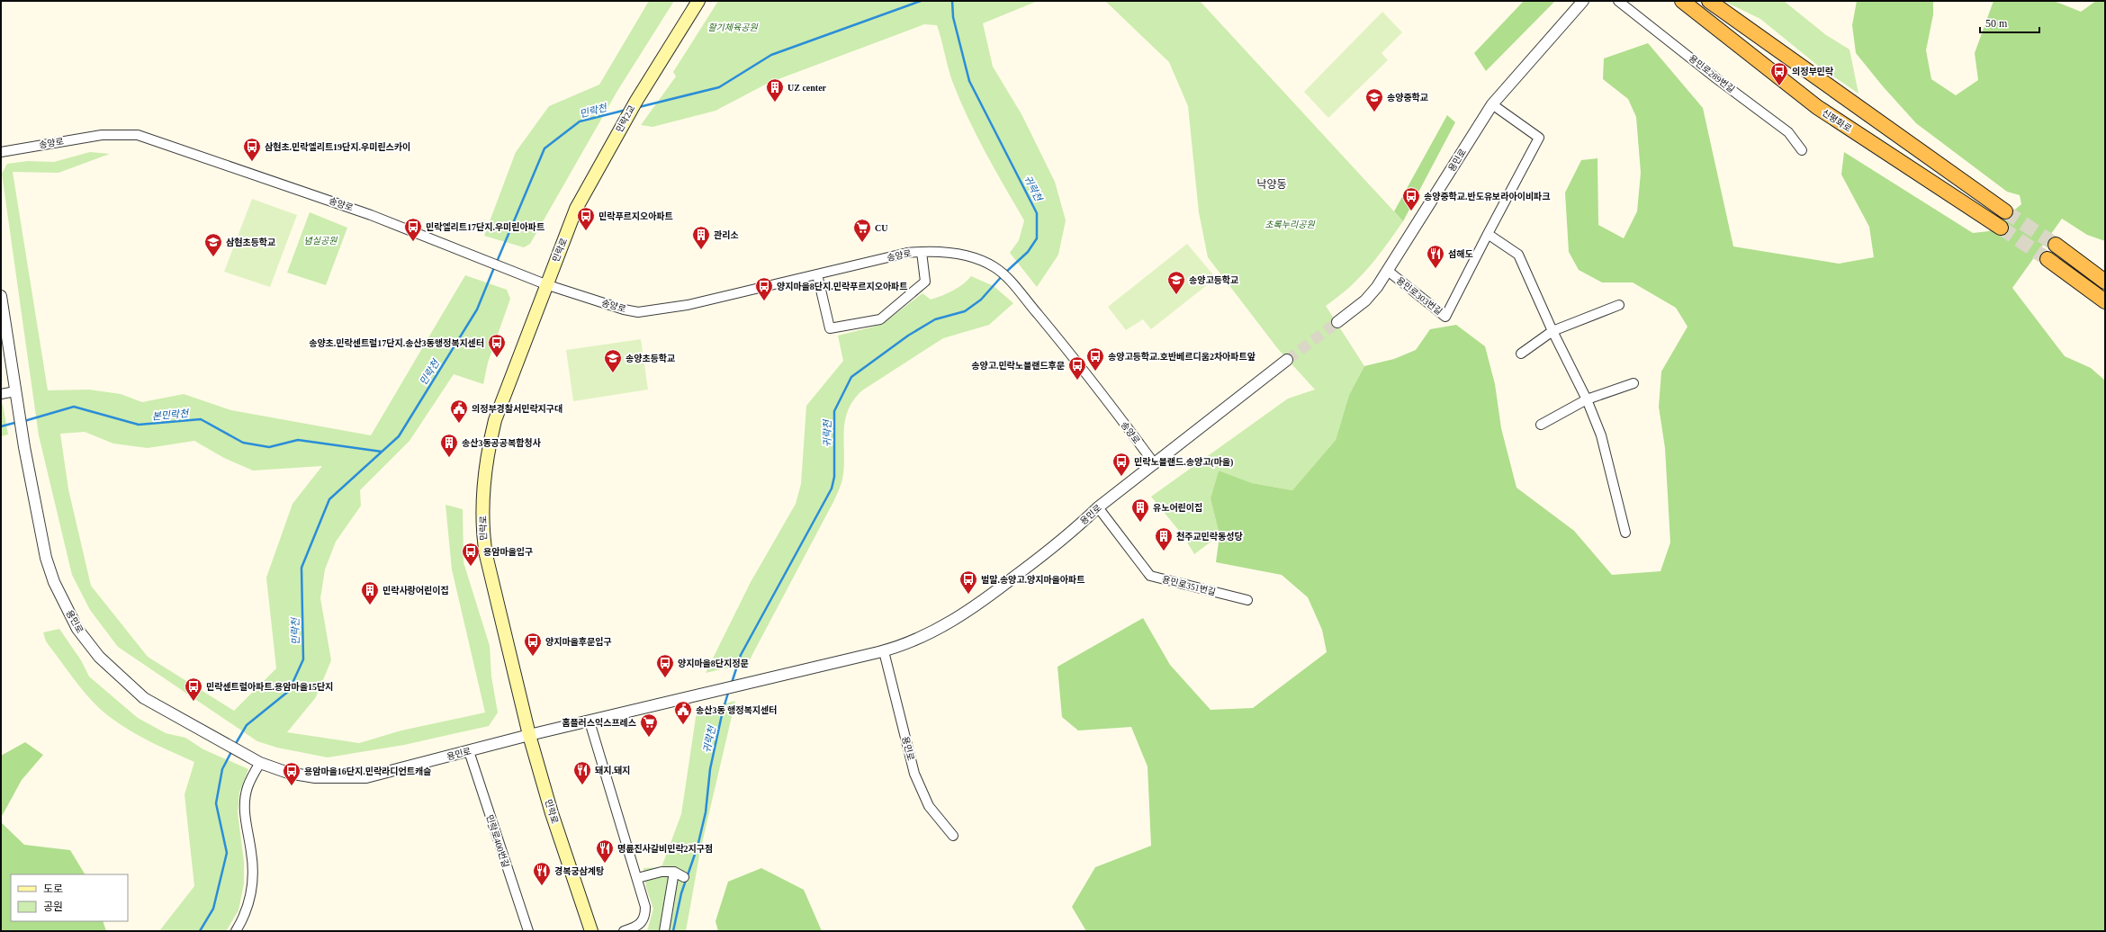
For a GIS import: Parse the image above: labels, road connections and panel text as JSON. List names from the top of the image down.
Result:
{
  "streets": {
    "highway": ["신평화로"],
    "main road": ["민락2교", "민락로"],
    "street": [
      "용민로289번길",
      "송양로",
      "용민로",
      "용민로303번길",
      "용민로351번길",
      "민락로400번길"
    ]
  },
  "crossings": [
    ["민락2교", "민락로"],
    ["송양로", "용민로"],
    ["송양로", "민락로"],
    ["용민로", "민락로"],
    ["용민로", "용민로303번길"],
    ["용민로", "용민로351번길"],
    ["용민로", "민락로400번길"]
  ],
  "districts": ["낙양동"],
  "water": ["민락천", "귀락천", "본민락천"],
  "parks": ["활기체육공원", "초록누리공원", "념실공원"],
  "places": {
    "bus stop": [
      "의정부민락",
      "삼현초.민락엘리트19단지.우미린스카이",
      "송양중학교.반도유보라아이비파크",
      "민락푸르지오아파트",
      "민락엘리트17단지.우미린아파트",
      "양지마을8단지.민락푸르지오아파트",
      "송양초.민락센트럴17단지.송산3동행정복지센터",
      "송양고등학교.호반베르디움2차아파트앞",
      "송양고.민락노블랜드후문",
      "민락노블랜드.송양고(마을)",
      "용암마을입구",
      "벌말.송양고.양지마을아파트",
      "양지마을후문입구",
      "양지마을8단지정문",
      "민락센트럴아파트.용암마을15단지",
      "용암마을16단지.민락라디언트캐슬"
    ],
    "building": [
      "UZ center",
      "관리소",
      "송산3동공공복합청사",
      "유노어린이집",
      "천주교민락동성당",
      "민락사랑어린이집"
    ],
    "school or university": [
      "송양중학교",
      "삼현초등학교",
      "송양고등학교",
      "송양초등학교"
    ],
    "supermarket": ["CU", "홈플러스익스프레스"],
    "restaurant": [
      "섬해도",
      "돼지.돼지",
      "명륜진사갈비민락2지구점",
      "경복궁삼계탕"
    ],
    "public building": ["의정부경찰서민락지구대", "송산3동 행정복지센터"]
  },
  "legend": ["도로", "공원"],
  "scale_bar": "50 m"
}
